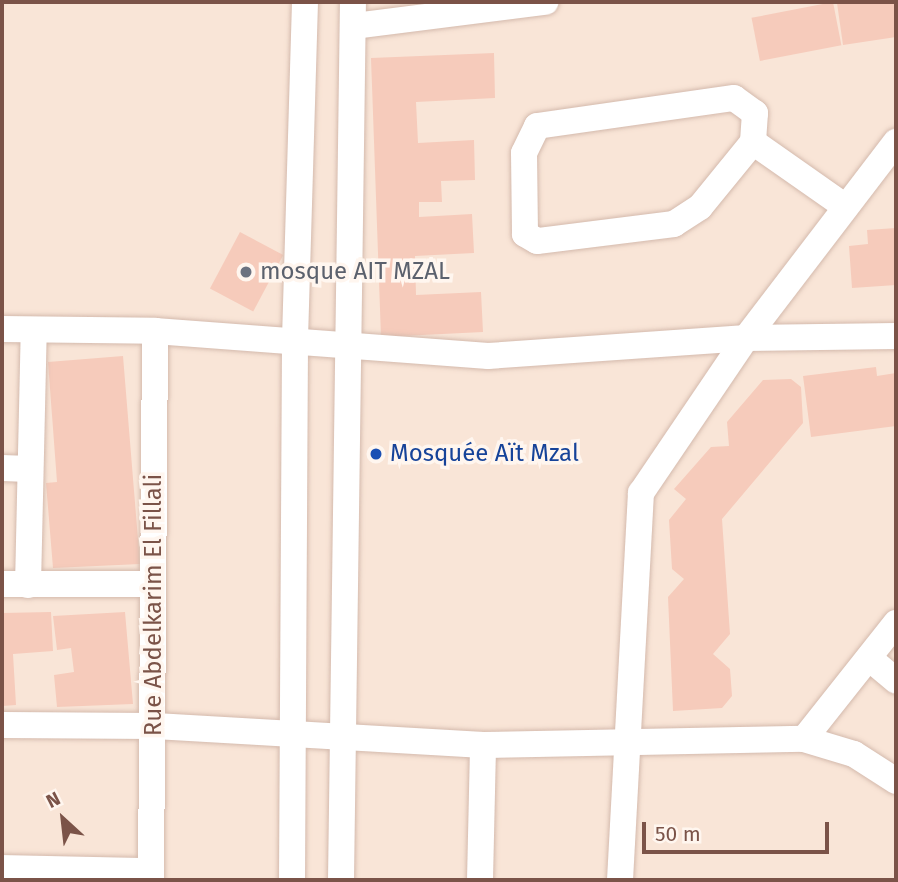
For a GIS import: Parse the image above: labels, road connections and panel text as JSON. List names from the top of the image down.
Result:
{
  "streets": {
    "street": ["Rue Abdelkarim El Fillali"]
  },
  "places": ["mosque AIT MZAL", "Mosquée Aït Mzal"],
  "scale_bar": "50 m",
  "north": "top left"
}
